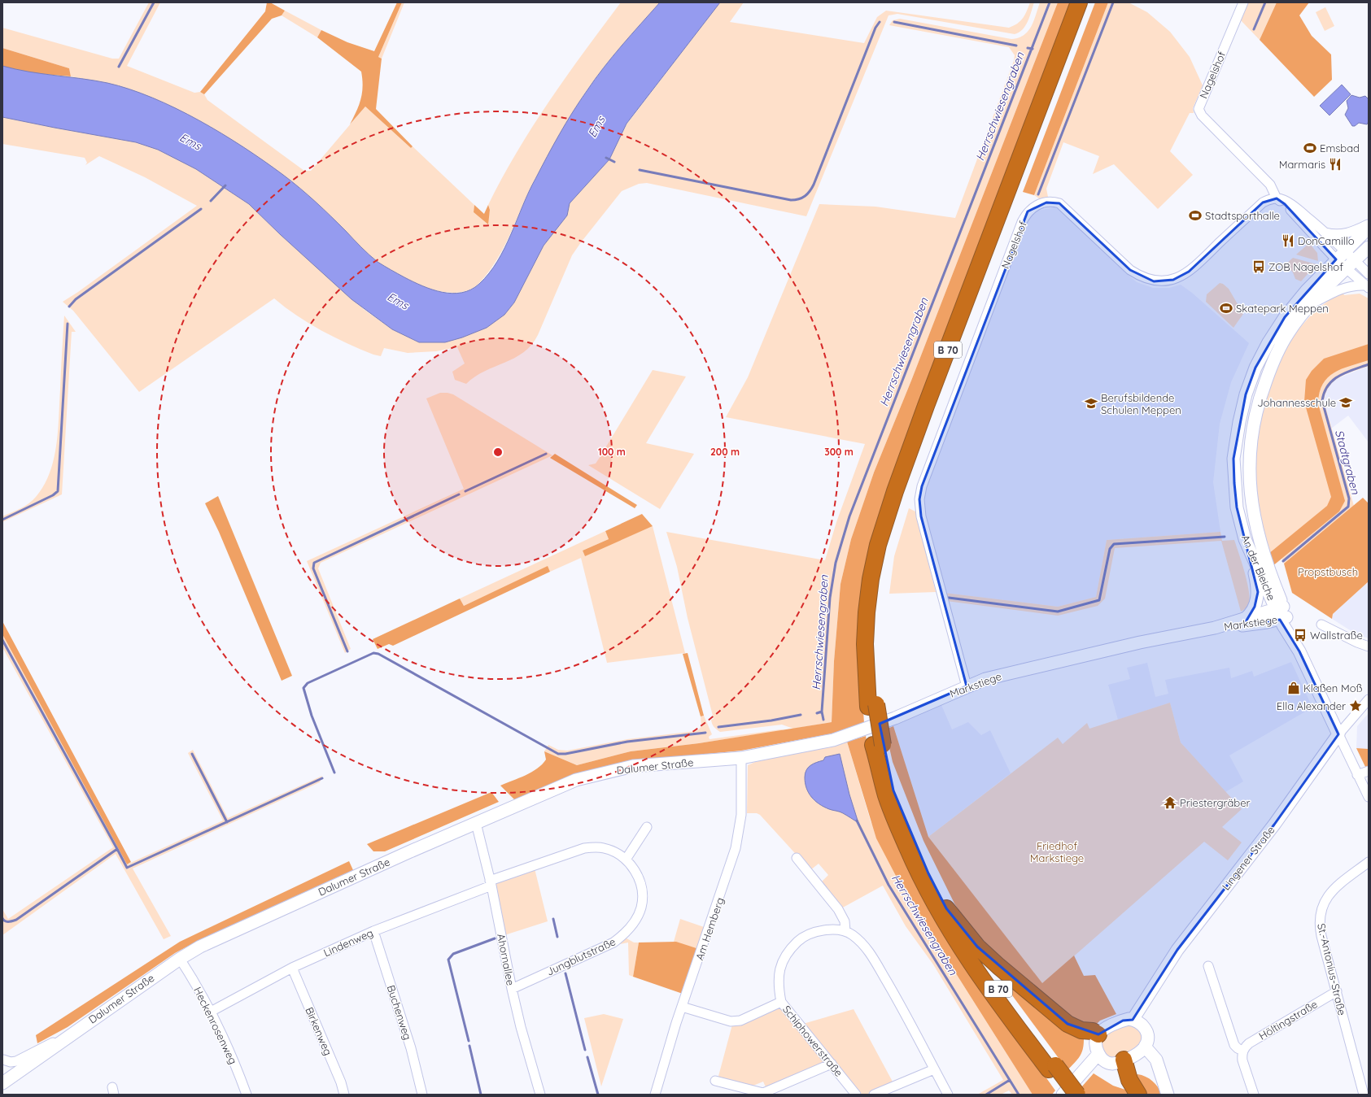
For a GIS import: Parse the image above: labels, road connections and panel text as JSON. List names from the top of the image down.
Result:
{
  "streets": {
    "highway": ["B 70"],
    "street": [
      "Nagelshof",
      "An der Bleiche",
      "Markstiege",
      "Dalumer Straße",
      "Lingener Straße",
      "Am Hemberg",
      "Lindenweg",
      "Jungblutstraße",
      "Ahornallee",
      "St.-Antonius-Straße",
      "Buchenweg",
      "Höltingstraße",
      "Heckenrosenweg",
      "Birkenweg",
      "Schiphowerstraße"
    ]
  },
  "crossings": [
    ["Nagelshof", "An der Bleiche"],
    ["Nagelshof", "Markstiege"],
    ["An der Bleiche", "Markstiege"],
    ["Markstiege", "Dalumer Straße"],
    ["Markstiege", "Am Hemberg"],
    ["Dalumer Straße", "Am Hemberg"],
    ["Dalumer Straße", "Ahornallee"],
    ["Dalumer Straße", "Heckenrosenweg"],
    ["Lindenweg", "Jungblutstraße"],
    ["Lindenweg", "Ahornallee"],
    ["Lindenweg", "Buchenweg"],
    ["Lindenweg", "Heckenrosenweg"],
    ["Lindenweg", "Birkenweg"],
    ["Jungblutstraße", "Ahornallee"],
    ["St.-Antonius-Straße", "Höltingstraße"]
  ],
  "water": ["Herrschwiesengraben", "Ems", "Stadtgraben"],
  "parks": ["Propstbusch", "Friedhof Markstiege"],
  "places": {
    "sports": ["Emsbad", "Stadtsporthalle", "Skatepark Meppen"],
    "restaurant": ["Marmaris", "DonCamillo"],
    "bus stop": ["ZOB Nagelshof", "Wallstraße"],
    "school or university": ["Johannesschule", "Berufsbildende Schulen Meppen"],
    "shop": ["Klaßen Moß"],
    "place": ["Ella Alexander"],
    "temple": ["Priestergräber"]
  },
  "rings": ["100 m", "200 m", "300 m"]
}
